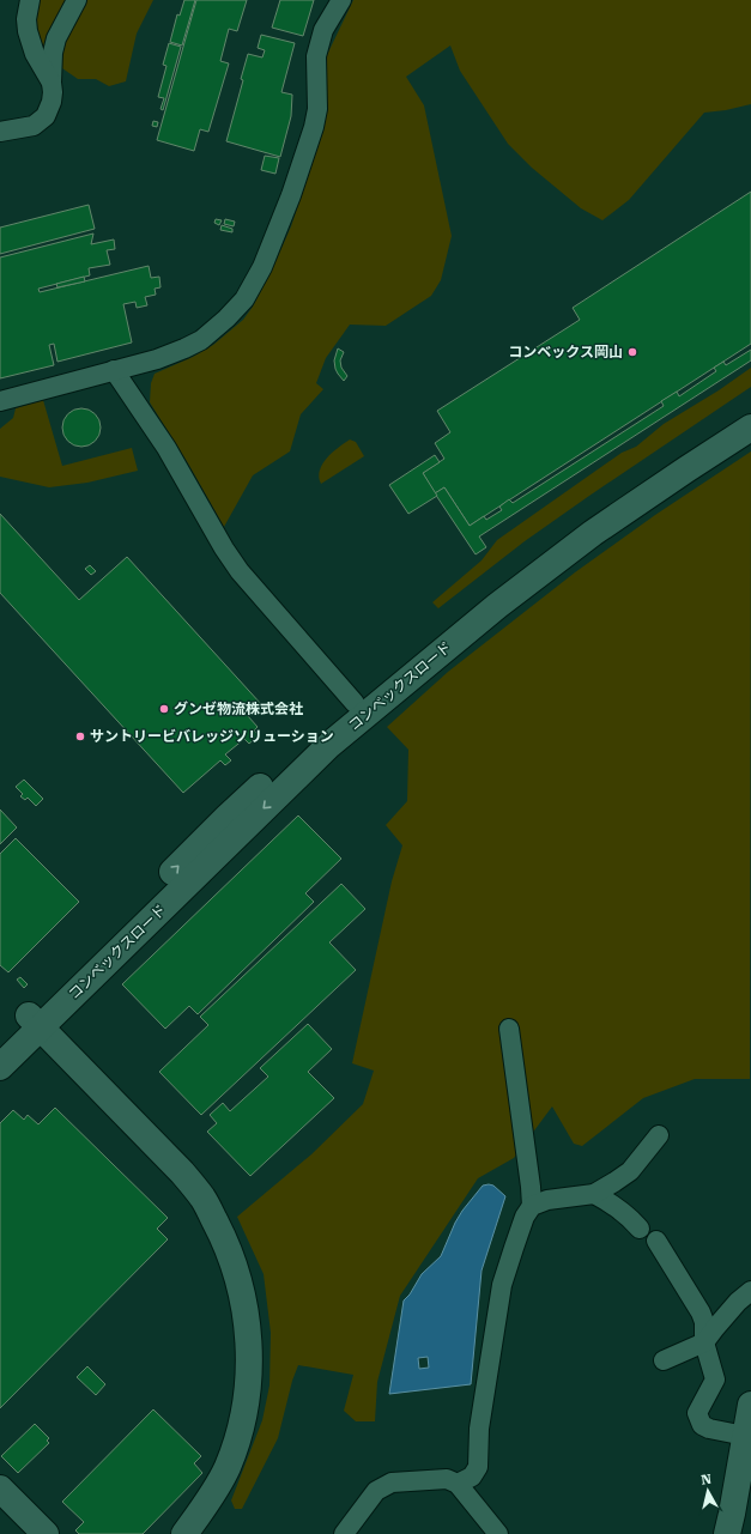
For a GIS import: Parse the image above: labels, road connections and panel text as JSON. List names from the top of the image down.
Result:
{
  "streets": {
    "street": ["コンベックスロード"]
  },
  "places": ["コンベックス岡山", "グンゼ物流株式会社", "サントリービバレッジソリューション"],
  "north": "top"
}
